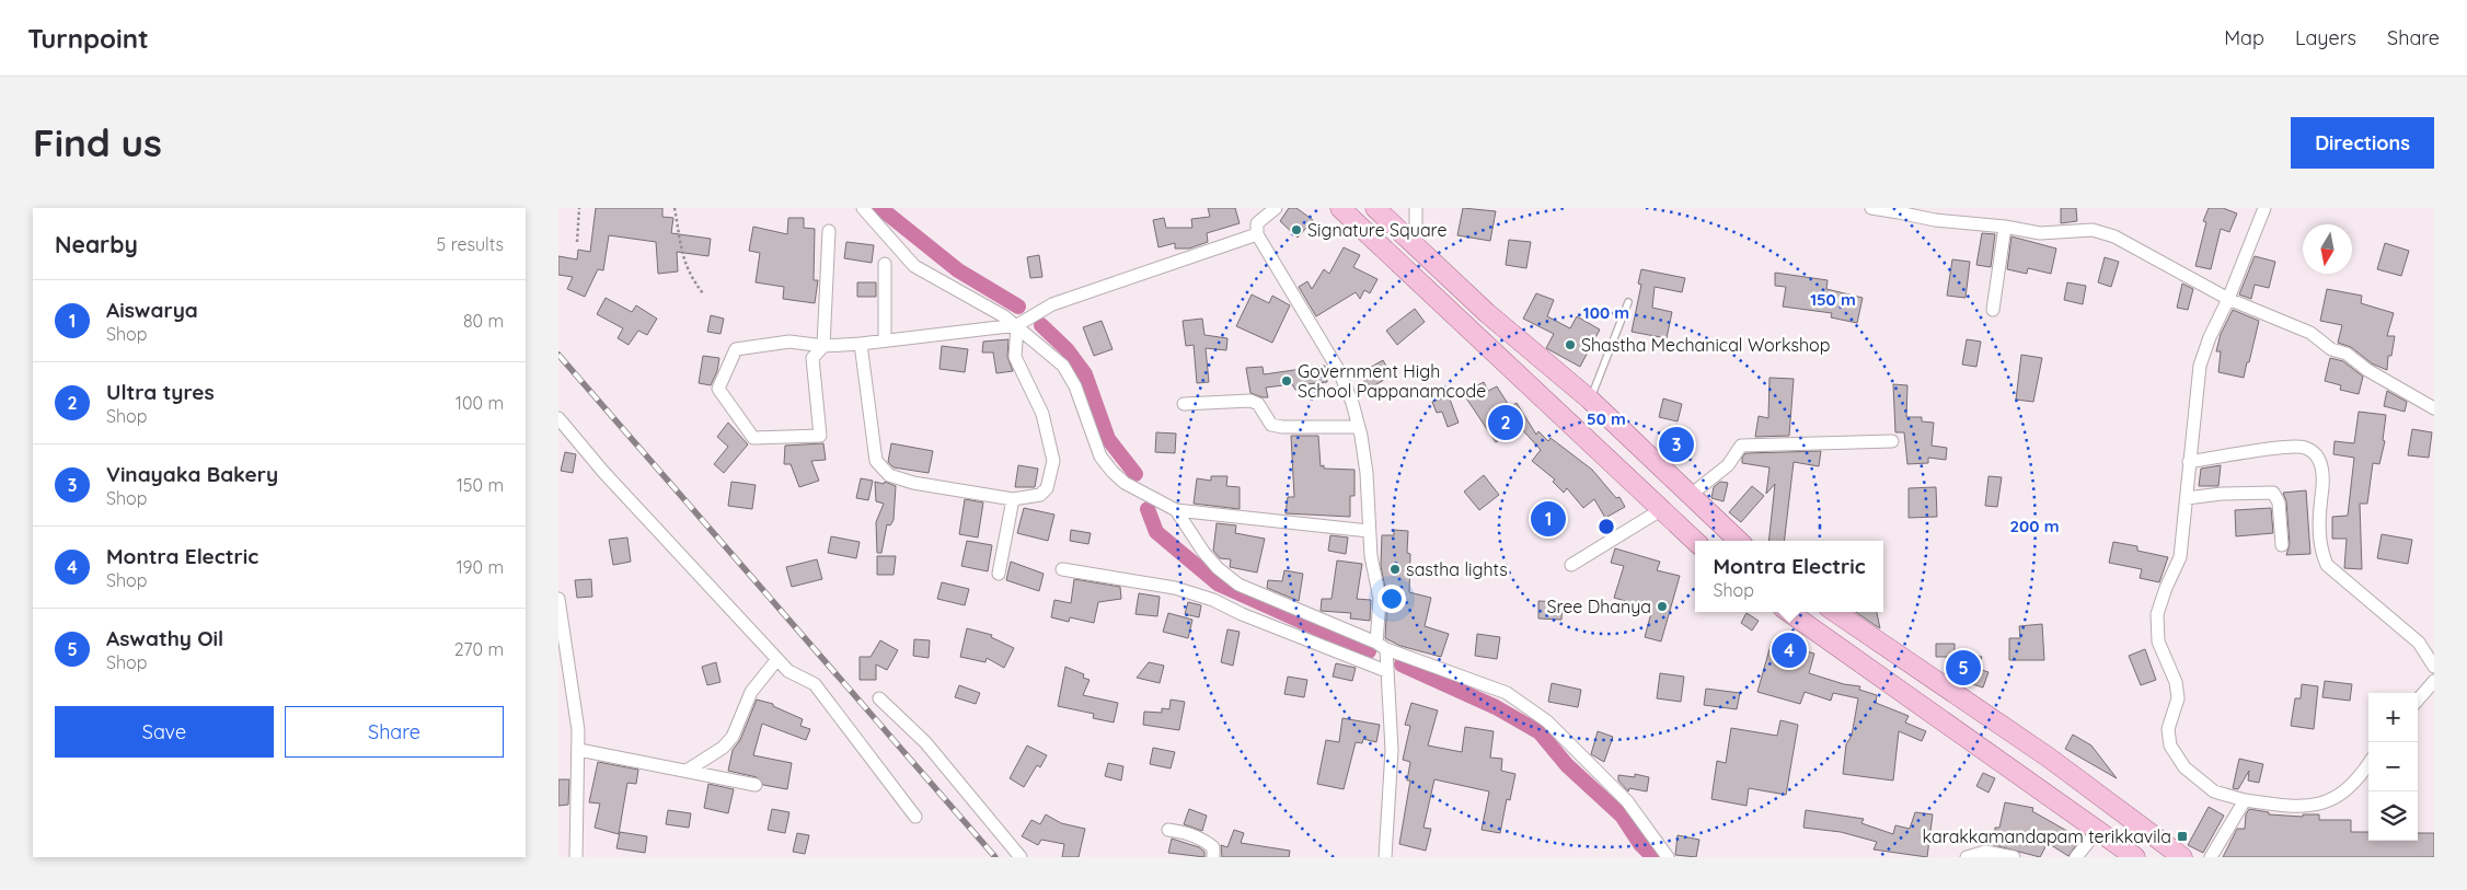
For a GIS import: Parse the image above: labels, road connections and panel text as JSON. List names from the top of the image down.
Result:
{
  "places": {
    "other": [
      "Signature Square",
      "Shastha Mechanical Workshop",
      "Government High School Pappanamcode",
      "sastha lights",
      "Sree Dhanya"
    ],
    "transit": ["karakkamandapam terikkavila"]
  },
  "north": "bottom",
  "page": {
    "header": "Turnpoint",
    "nav": ["Map", "Layers", "Share"],
    "buttons": [
      "Directions",
      ["Save", "Share"]
    ],
    "title": "Find us",
    "heading": ["Nearby", "5 results"],
    "list": [
      {
        "mark": "1",
        "name": "Aiswarya",
        "note": "Shop",
        "value": "80 m"
      },
      {
        "mark": "2",
        "name": "Ultra tyres",
        "note": "Shop",
        "value": "100 m"
      },
      {
        "mark": "3",
        "name": "Vinayaka Bakery",
        "note": "Shop",
        "value": "150 m"
      },
      {
        "mark": "4",
        "name": "Montra Electric",
        "note": "Shop",
        "value": "190 m"
      },
      {
        "mark": "5",
        "name": "Aswathy Oil",
        "note": "Shop",
        "value": "270 m"
      }
    ],
    "pins": [
      "2",
      "3",
      "1",
      "4",
      "5"
    ],
    "popup": ["Montra Electric", "Shop"],
    "map_buttons": ["+", "−"]
  },
  "rings": [
    "150 m",
    "100 m",
    "50 m",
    "200 m"
  ]
}
